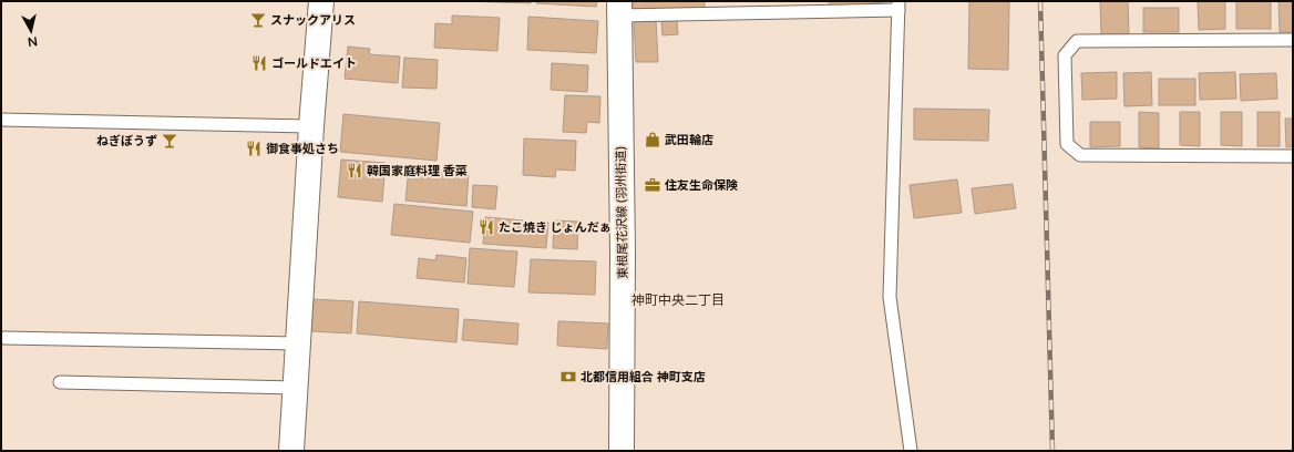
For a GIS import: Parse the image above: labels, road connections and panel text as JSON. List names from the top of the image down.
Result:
{
  "streets": {
    "street": ["東根尾花沢線 (羽州街道)"]
  },
  "districts": ["神町中央二丁目"],
  "places": {
    "bar": ["スナックアリス", "ねぎぼうず"],
    "restaurant": [
      "ゴールドエイト",
      "御食事処さち",
      "韓国家庭料理 香菜",
      "たこ焼き じょんだぁ"
    ],
    "shop": ["武田輪店"],
    "office": ["住友生命保険"],
    "bank": ["北都信用組合 神町支店"]
  },
  "north": "bottom"
}
